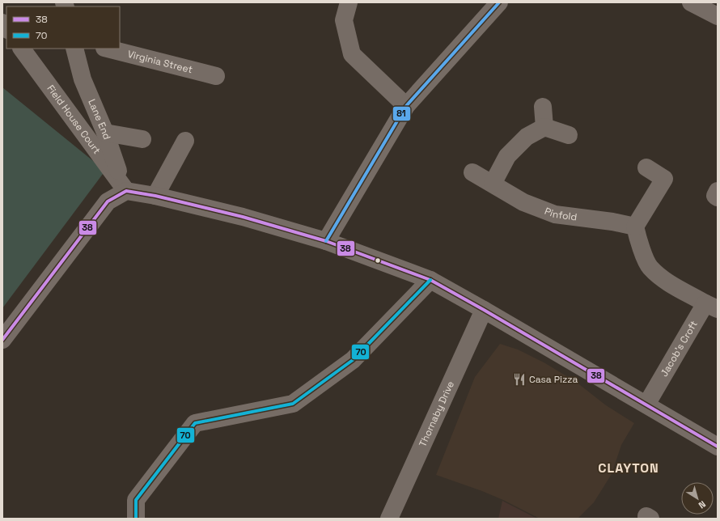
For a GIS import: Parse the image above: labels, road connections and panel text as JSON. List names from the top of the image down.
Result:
{
  "streets": {
    "street": [
      "Virginia Street",
      "Field House Court",
      "Lane End",
      "Pinfold",
      "Jacob's Croft",
      "Thornaby Drive"
    ]
  },
  "crossings": [
    ["Field House Court", "Lane End"]
  ],
  "districts": ["CLAYTON"],
  "places": {
    "restaurant": ["Casa Pizza"]
  },
  "lines": ["transit line 81", "transit line 38", "transit line 70"],
  "legend": ["38", "70"],
  "north": "bottom right"
}
